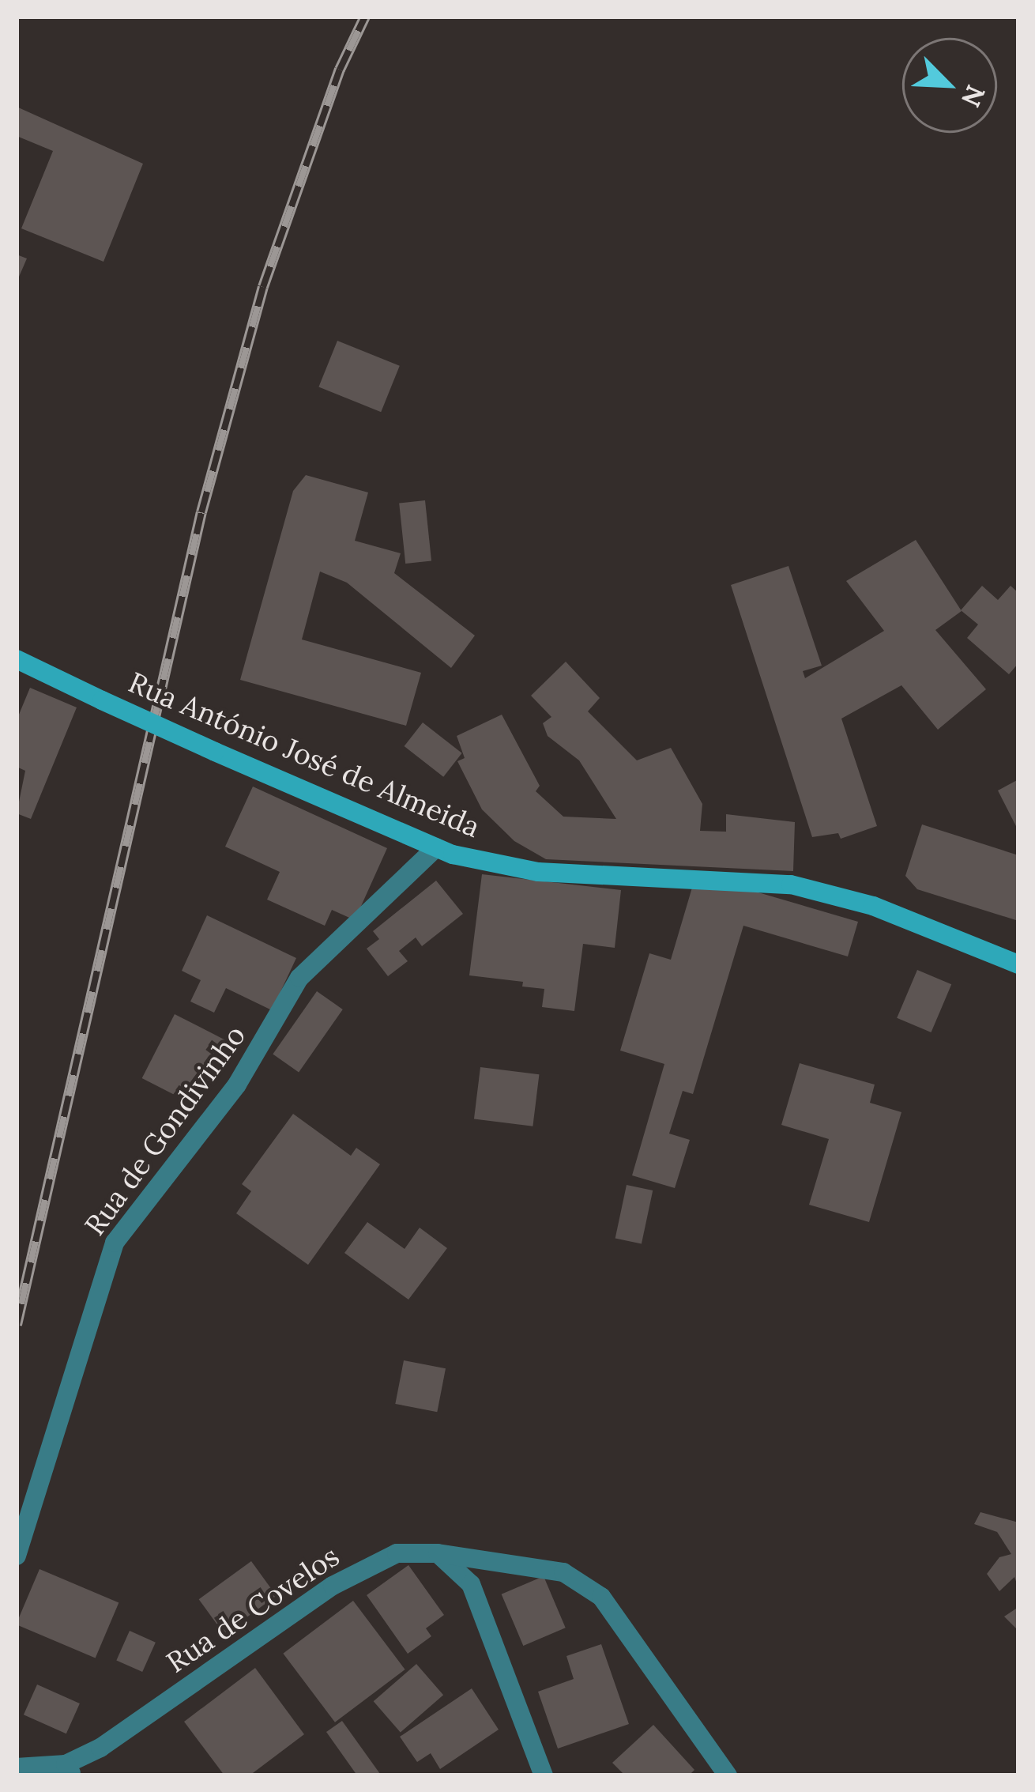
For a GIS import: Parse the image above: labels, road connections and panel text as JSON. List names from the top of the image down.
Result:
{
  "streets": {
    "main road": ["Rua António José de Almeida"],
    "street": ["Rua de Gondivinho", "Rua de Covelos"]
  },
  "crossings": [
    ["Rua António José de Almeida", "Rua de Gondivinho"]
  ],
  "north": "bottom right"
}
